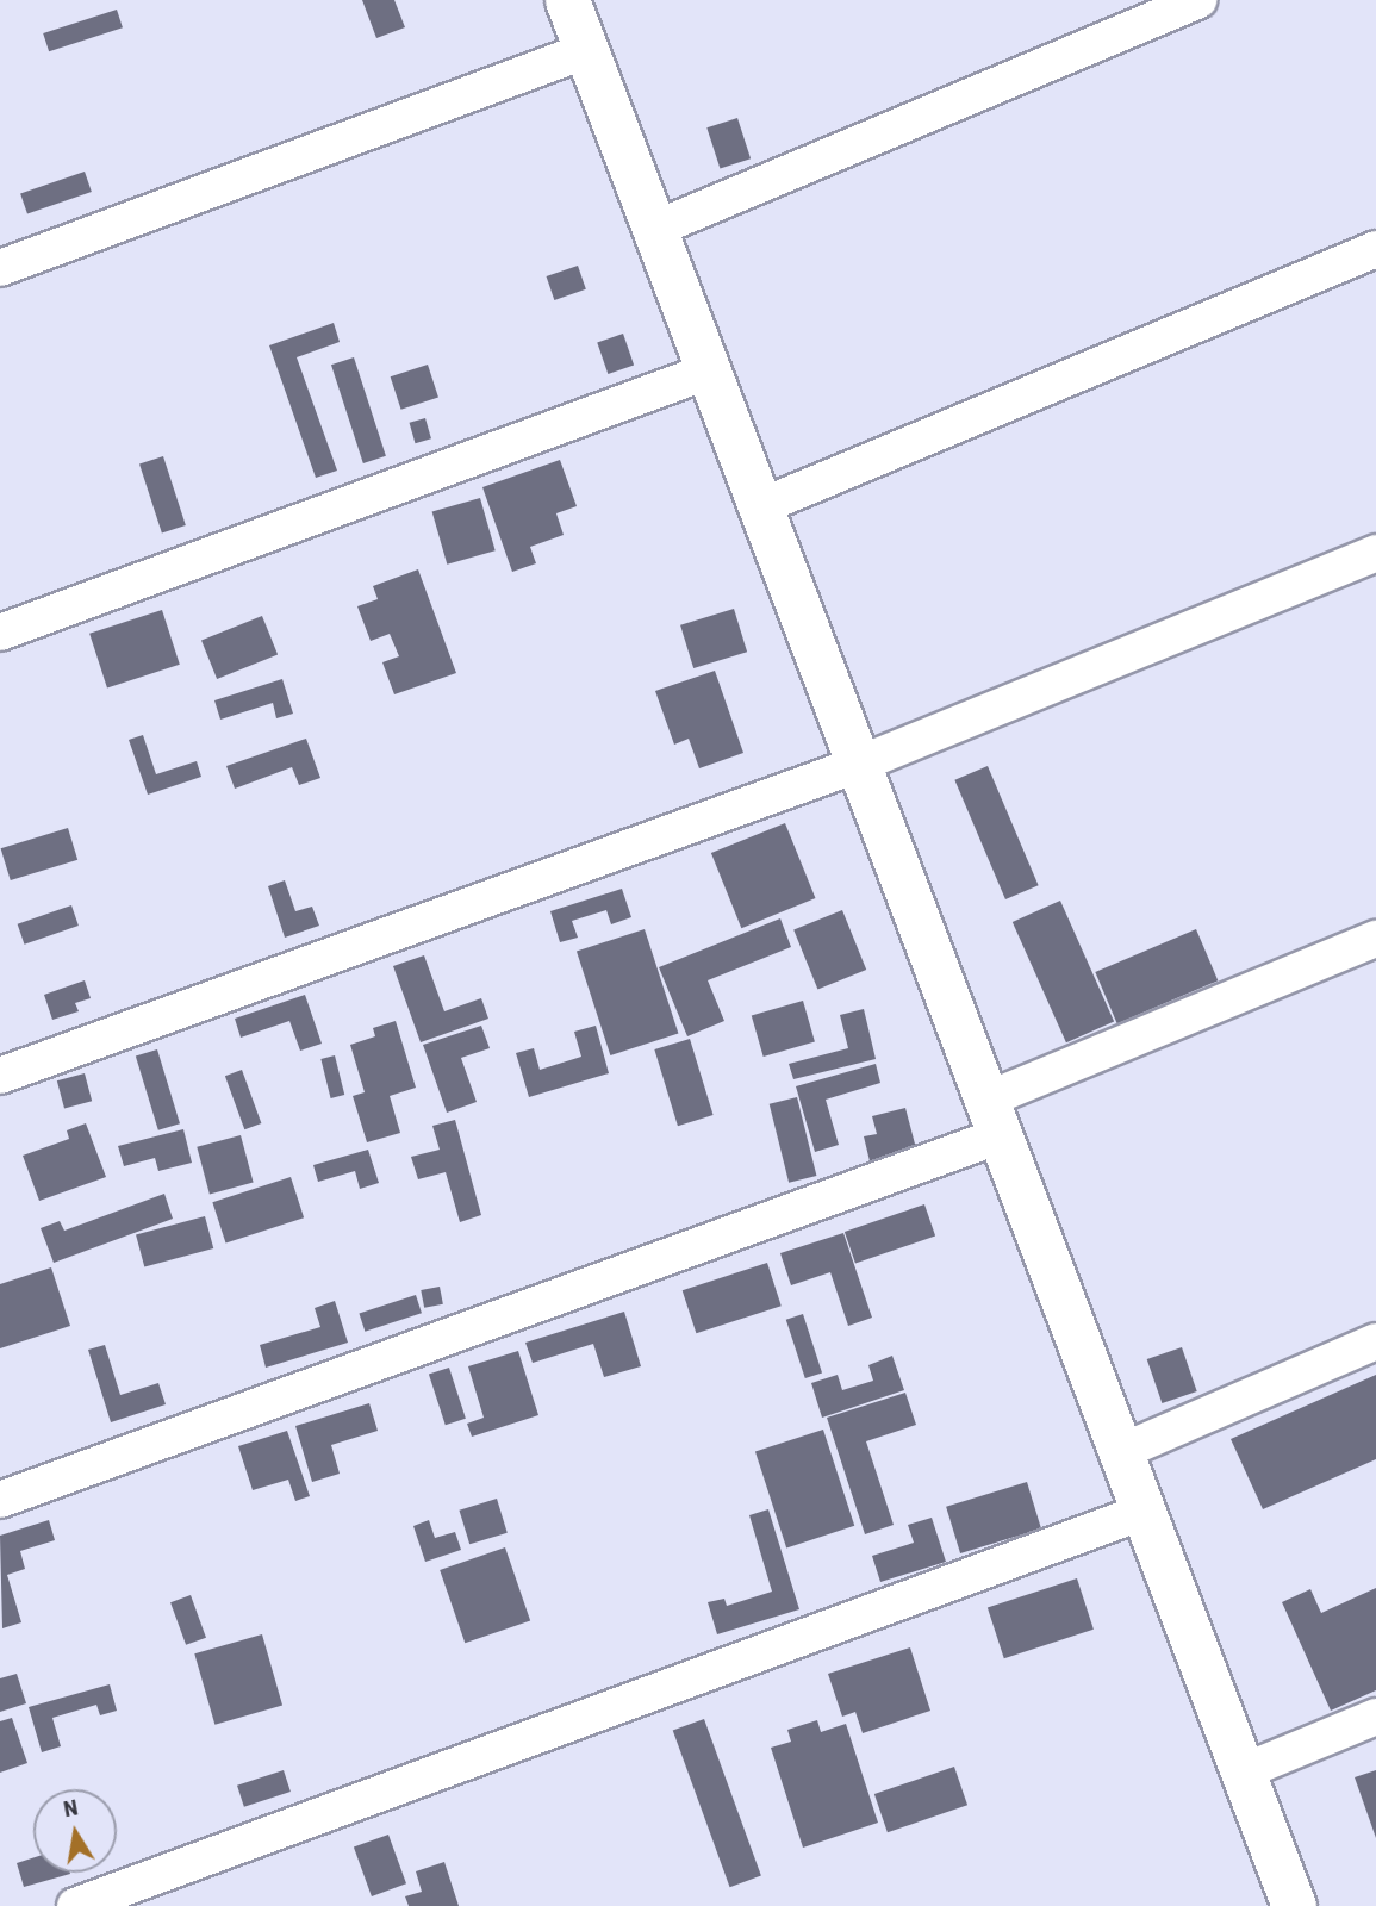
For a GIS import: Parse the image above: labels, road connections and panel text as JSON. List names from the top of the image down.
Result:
{
  "north": "top"
}
